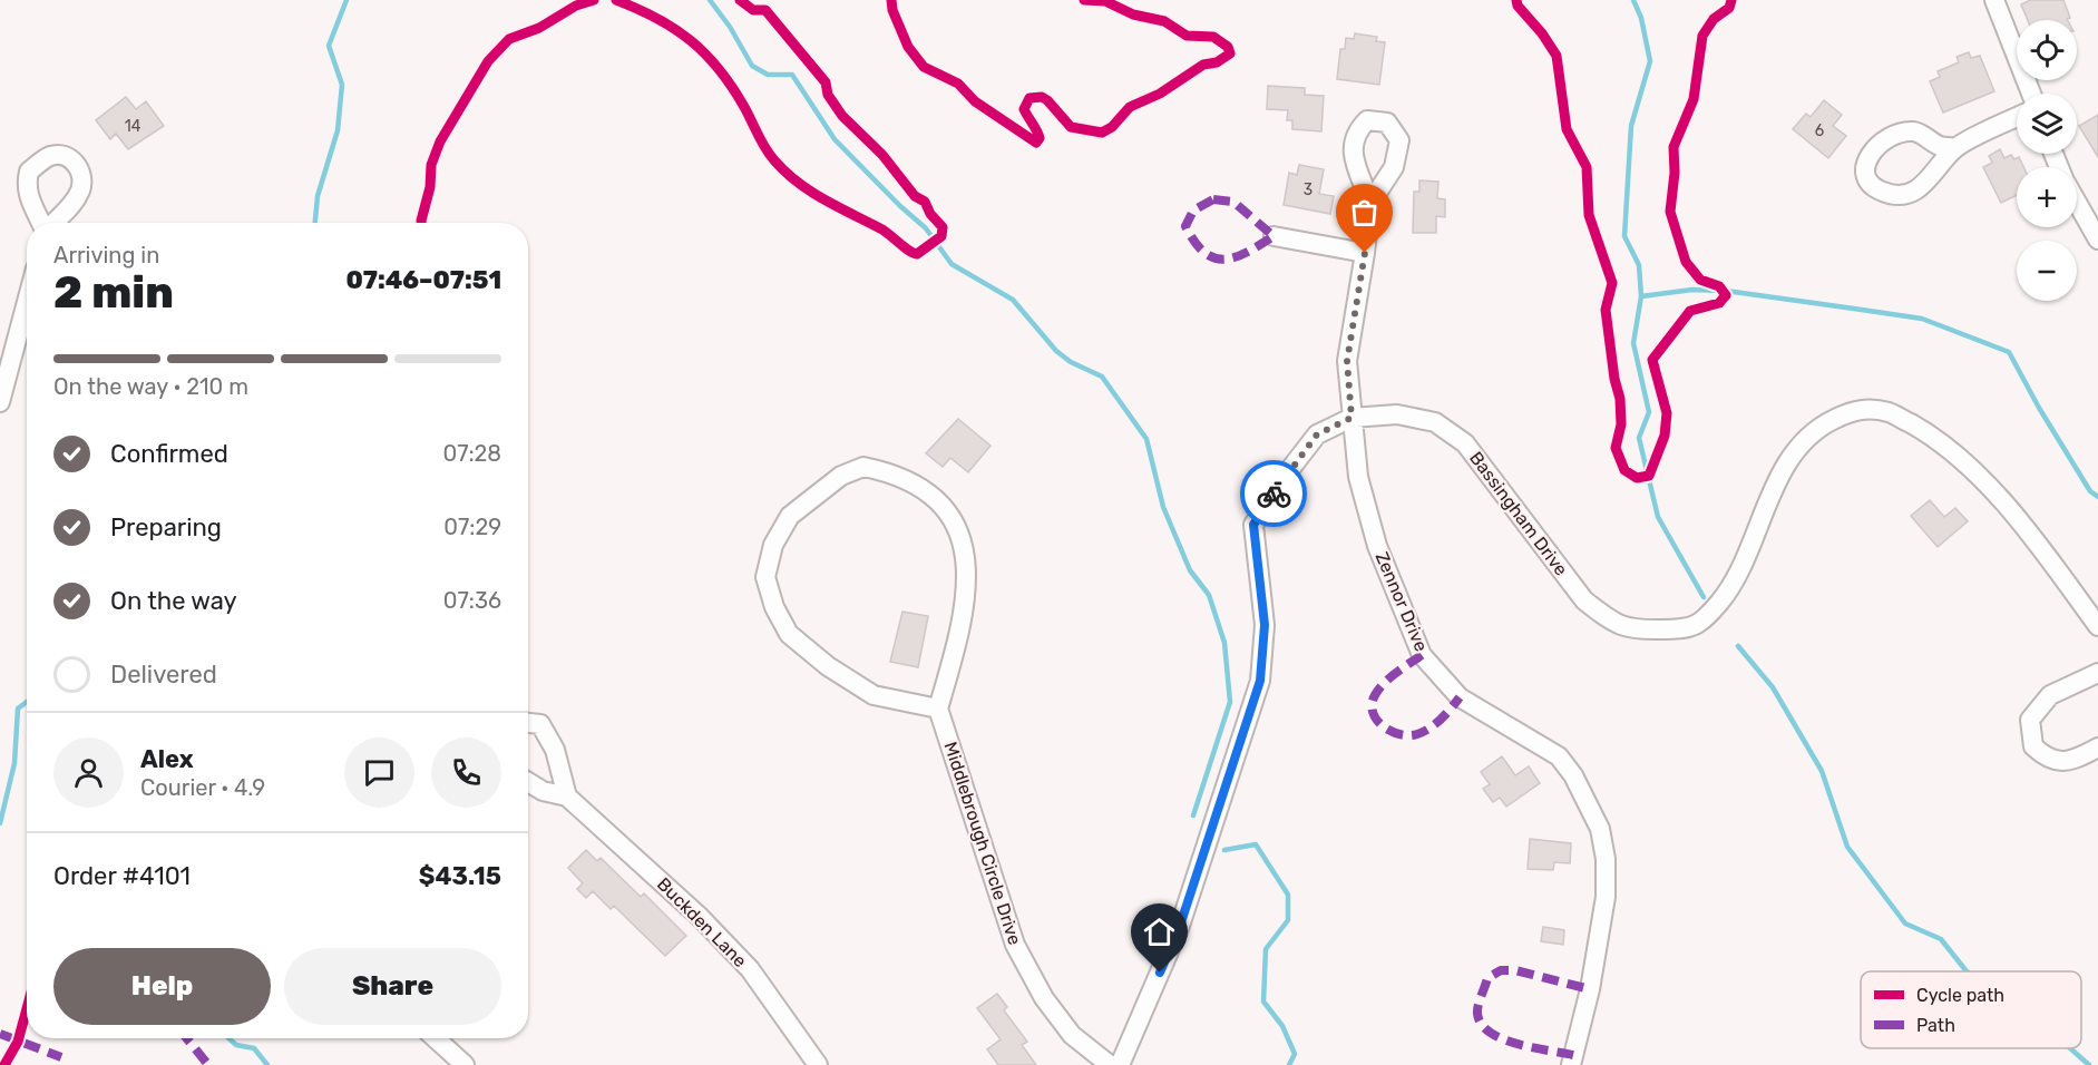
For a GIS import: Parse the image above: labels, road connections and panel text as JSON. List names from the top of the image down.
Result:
{
  "streets": {
    "street": [
      "Bassingham Drive",
      "Zennor Drive",
      "Middlebrough Circle Drive",
      "Buckden Lane"
    ]
  },
  "crossings": [
    ["Bassingham Drive", "Zennor Drive"]
  ],
  "house_numbers": ["14", "6", "3"],
  "legend": ["Cycle path", "Path"],
  "page": {
    "map_buttons": ["+", "−"],
    "heading": ["2 min", "Arriving in", "07:46–07:51"],
    "panel": [
      "Alex",
      "Courier · 4.9",
      "Order #4101",
      "$43.15"
    ],
    "bar": "On the way · 210 m",
    "list": [
      ["Confirmed", "07:28"],
      ["Preparing", "07:29"],
      ["On the way", "07:36"],
      "Delivered"
    ],
    "buttons": ["Help", "Share"]
  }
}
